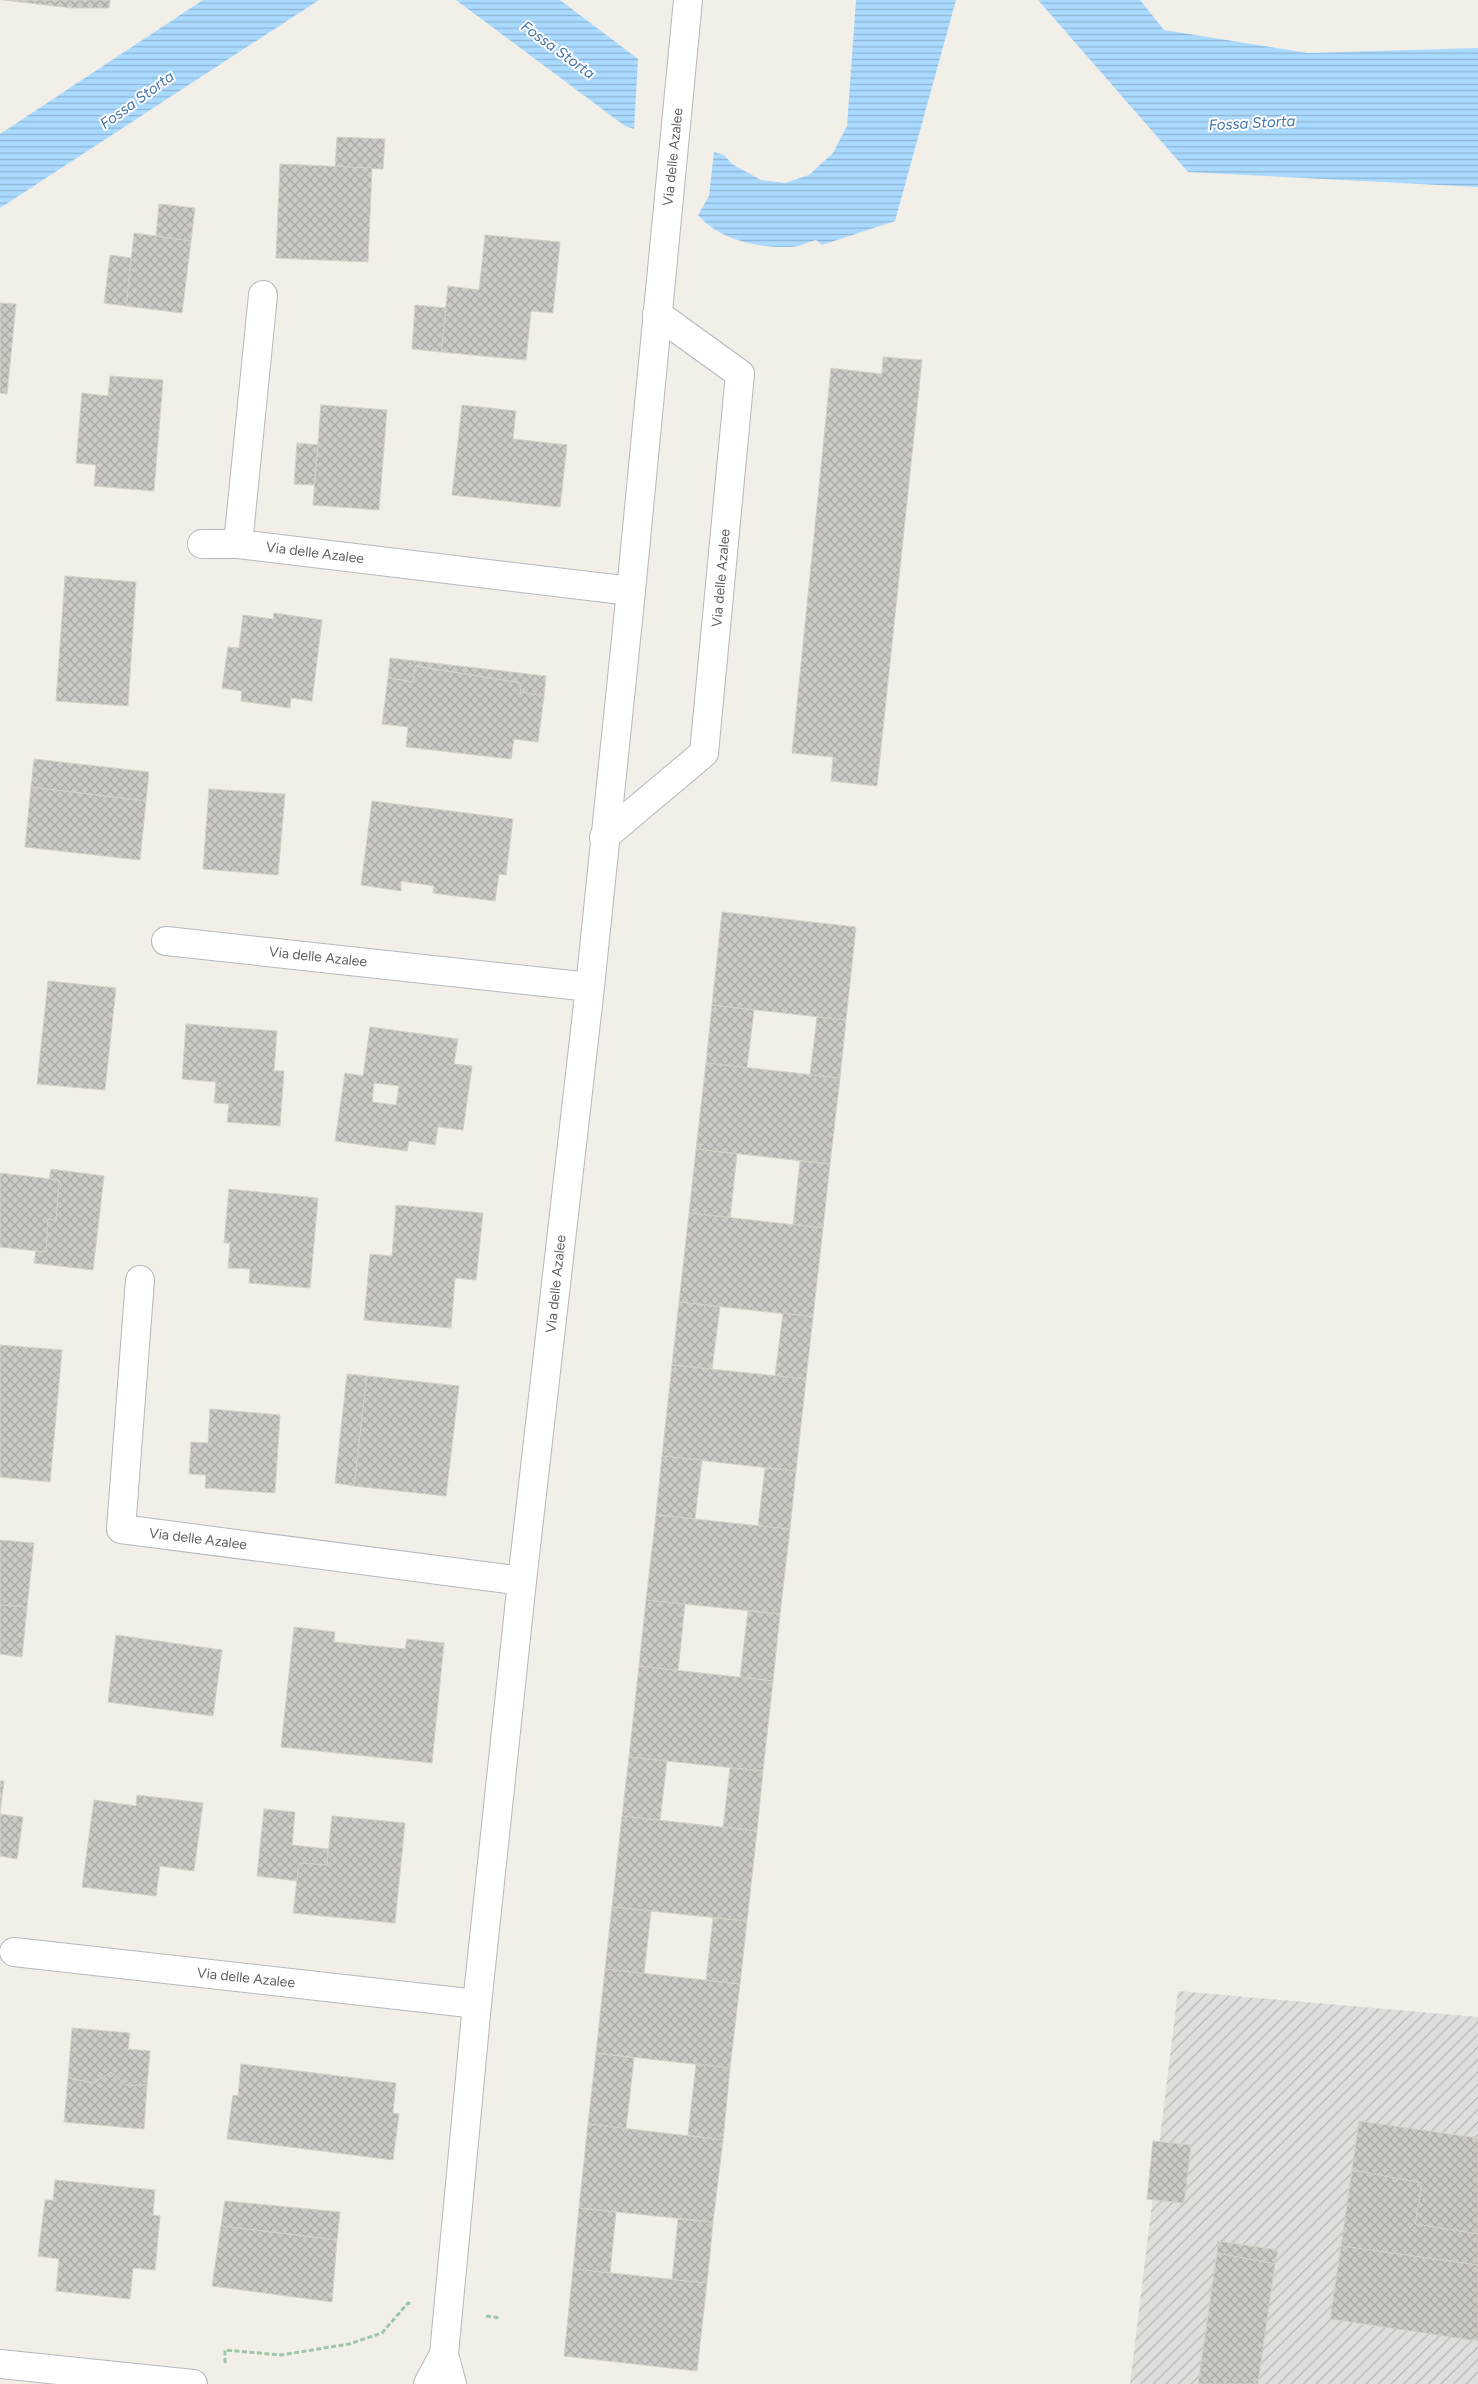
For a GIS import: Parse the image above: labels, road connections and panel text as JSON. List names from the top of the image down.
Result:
{
  "streets": {
    "street": ["Via delle Azalee"]
  },
  "water": ["Fossa Storta"]
}
